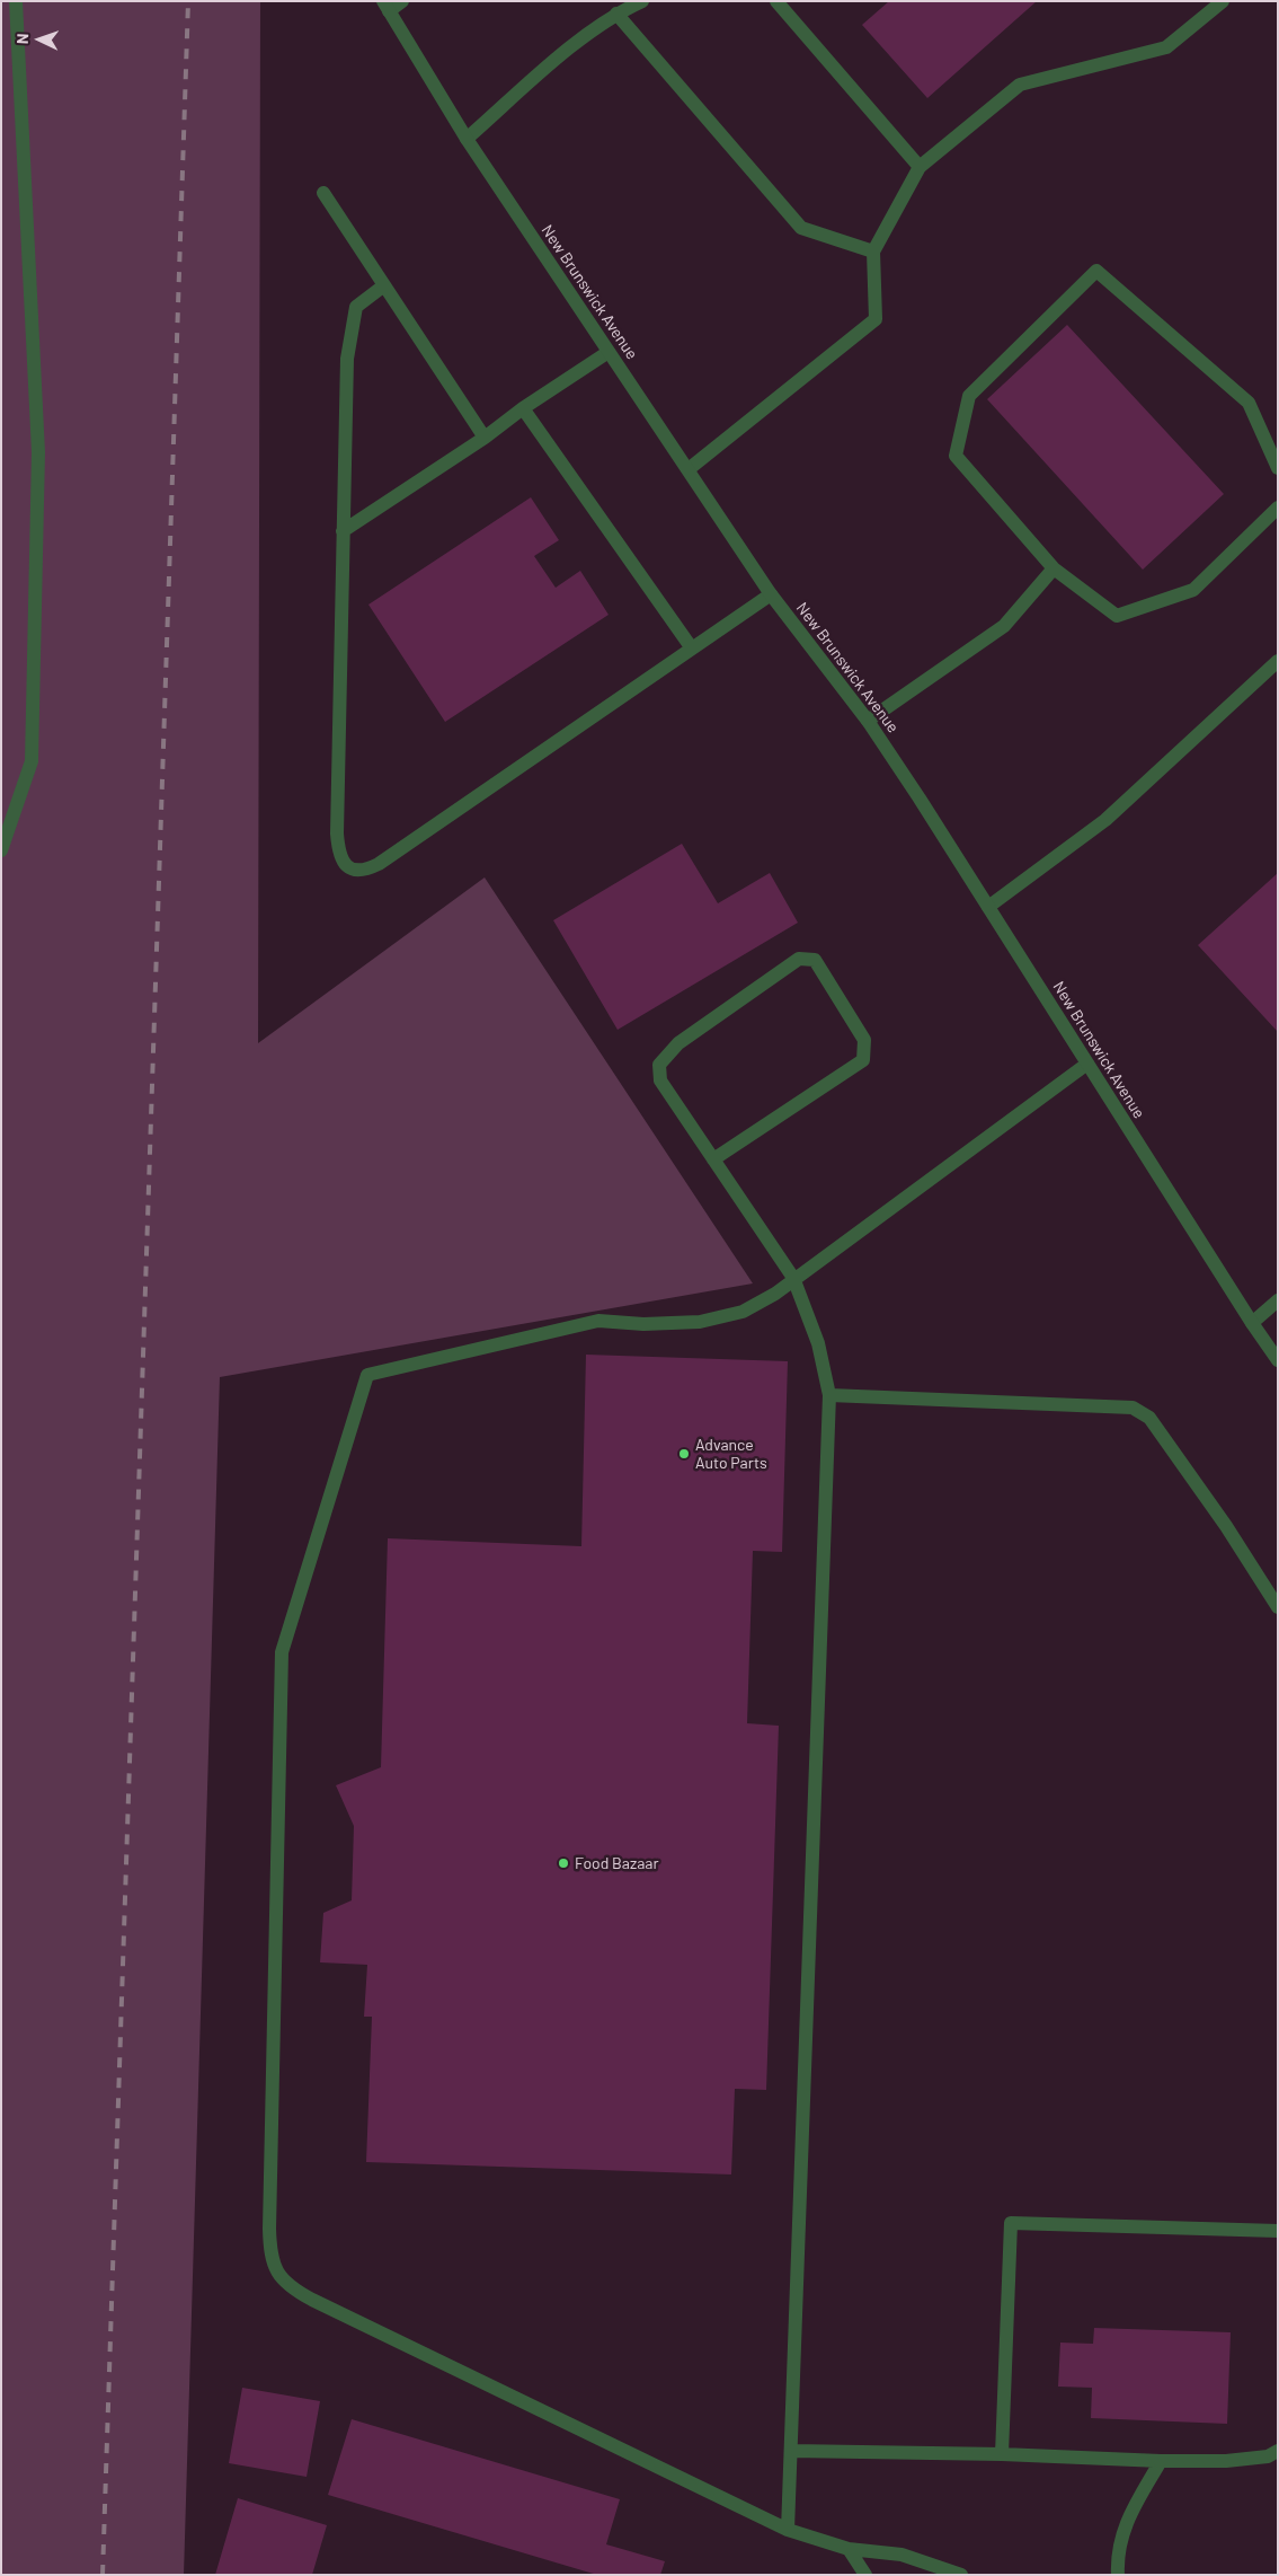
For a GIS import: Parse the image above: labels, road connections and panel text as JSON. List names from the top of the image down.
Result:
{
  "streets": {
    "street": ["New Brunswick Avenue"]
  },
  "places": ["Advance Auto Parts", "Food Bazaar"],
  "north": "left"
}
